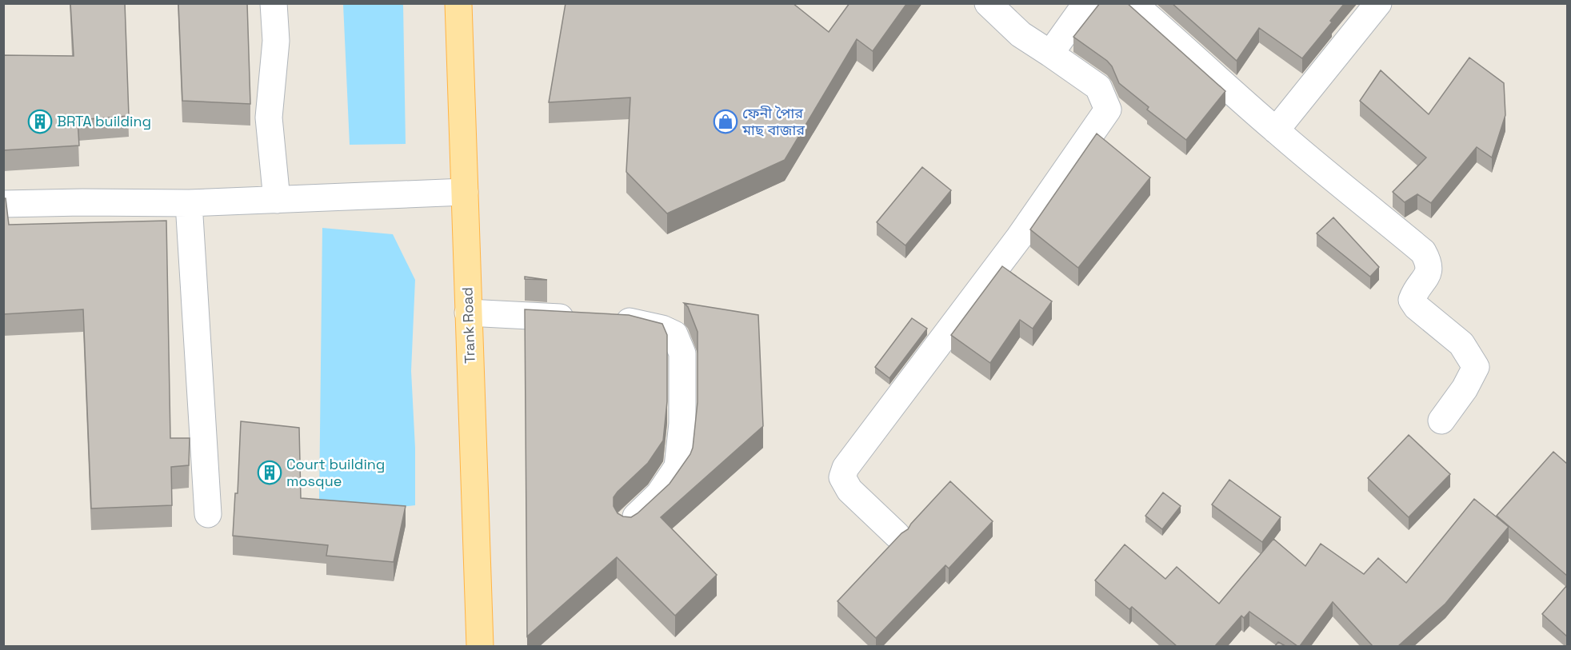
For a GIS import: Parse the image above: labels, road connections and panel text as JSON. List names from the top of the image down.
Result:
{
  "streets": {
    "main road": ["Trank Road"]
  },
  "places": {
    "building": ["BRTA building", "Court building mosque"],
    "shop": ["ফেনী পৈার মাছ বাজার"]
  }
}
